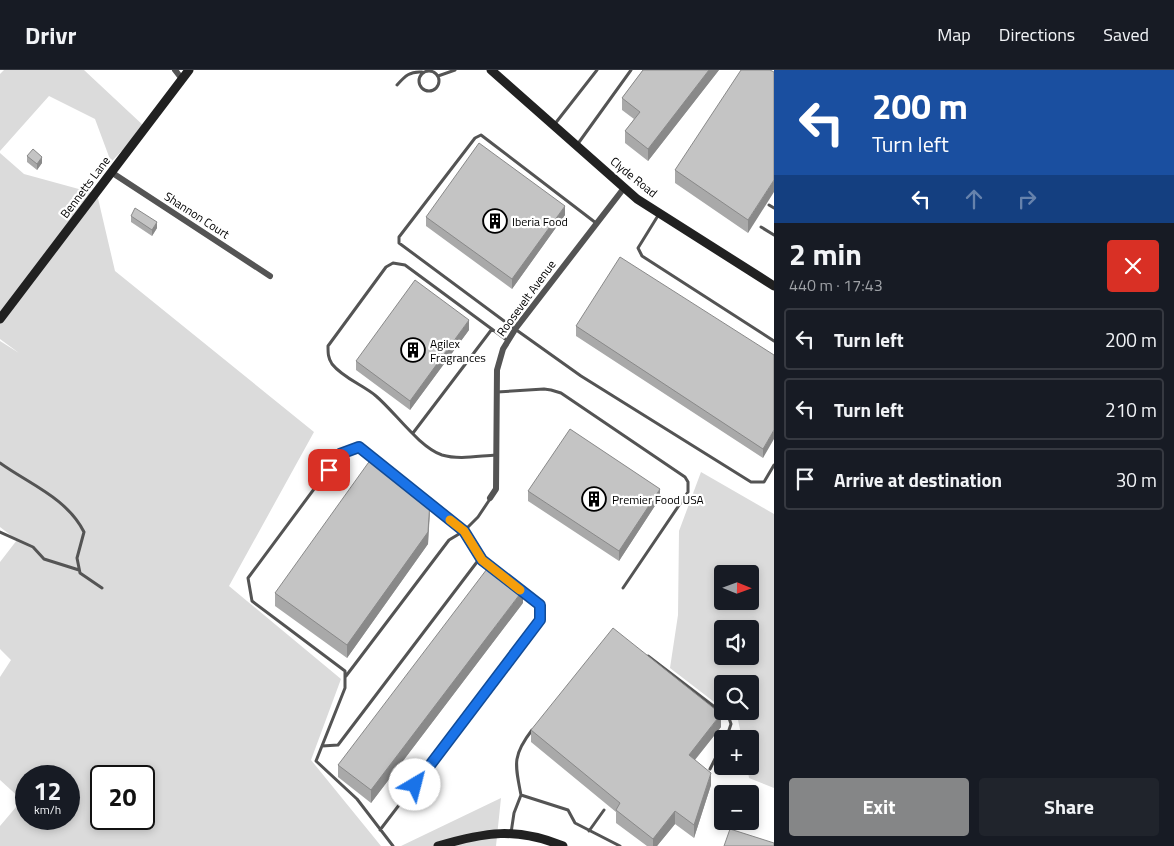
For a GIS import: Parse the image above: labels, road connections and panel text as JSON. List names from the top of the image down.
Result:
{
  "streets": {
    "street": [
      "Clyde Road",
      "Bennetts Lane",
      "Shannon Court",
      "Roosevelt Avenue"
    ]
  },
  "crossings": [
    ["Clyde Road", "Roosevelt Avenue"],
    ["Bennetts Lane", "Shannon Court"]
  ],
  "places": {
    "building": ["Iberia Food", "Agilex Fragrances", "Premier Food USA"]
  },
  "north": "right",
  "page": {
    "header": "Drivr",
    "nav": ["Map", "Directions", "Saved"],
    "turn": ["200 m", "Turn left"],
    "heading": ["2 min", "440 m · 17:43"],
    "list": [
      {
        "name": "Turn left",
        "value": "200 m"
      },
      {
        "name": "Turn left",
        "value": "210 m"
      },
      {
        "name": "Arrive at destination",
        "value": "30 m"
      }
    ],
    "map_buttons": ["+", "−"],
    "speed": "12 km/h",
    "limit": "20",
    "buttons": ["Exit", "Share"]
  }
}
